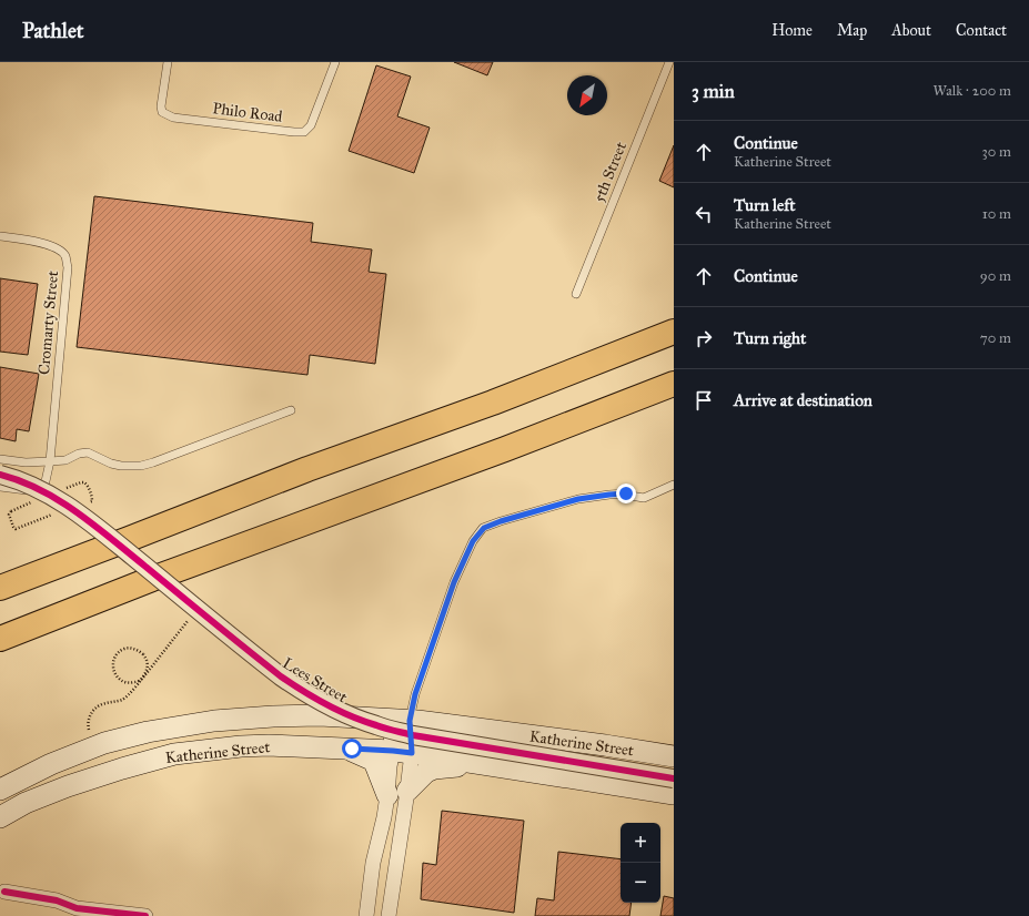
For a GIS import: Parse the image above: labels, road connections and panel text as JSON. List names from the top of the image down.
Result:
{
  "streets": {
    "main road": ["Katherine Street"],
    "street": ["Lees Street"],
    "lane": ["Philo Road", "5th Street", "Cromarty Street"]
  },
  "north": "bottom left",
  "page": {
    "header": "Pathlet",
    "nav": [
      "Home",
      "Map",
      "About",
      "Contact"
    ],
    "heading": ["3 min", "Walk · 200 m"],
    "list": [
      ["Continue", "Katherine Street", "30 m"],
      ["Turn left", "Katherine Street", "10 m"],
      ["Continue", "90 m"],
      ["Turn right", "70 m"],
      "Arrive at destination"
    ],
    "map_buttons": ["+", "−"]
  }
}
